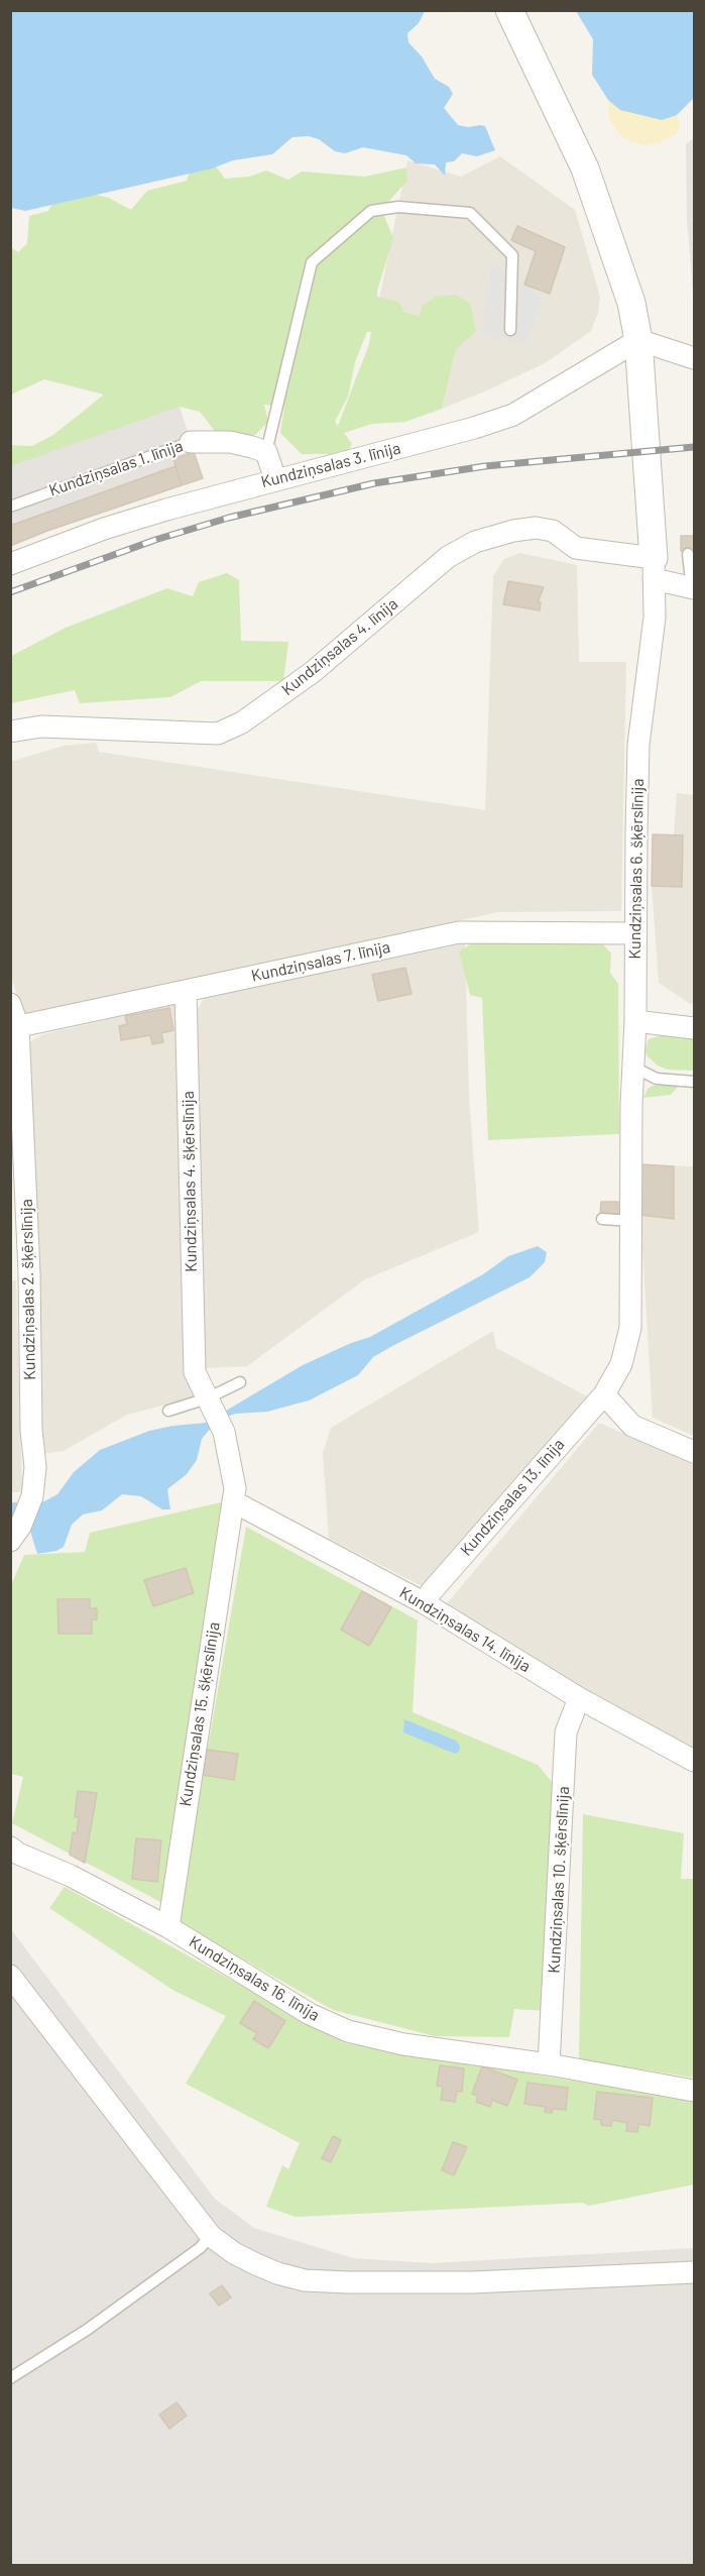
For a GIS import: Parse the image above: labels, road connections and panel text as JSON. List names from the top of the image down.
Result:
{
  "streets": {
    "street": [
      "Kundziņsalas 3. līnija",
      "Kundziņsalas 1. līnija",
      "Kundziņsalas 4. līnija",
      "Kundziņsalas 6. šķērslīnija",
      "Kundziņsalas 7. līnija",
      "Kundziņsalas 4. šķērslīnija",
      "Kundziņsalas 2. šķērslīnija",
      "Kundziņsalas 13. līnija",
      "Kundziņsalas 14. līnija",
      "Kundziņsalas 15. šķērslīnija",
      "Kundziņsalas 10. šķērslīnija",
      "Kundziņsalas 16. līnija"
    ]
  },
  "crossings": [
    ["Kundziņsalas 3. līnija", "Kundziņsalas 6. šķērslīnija"],
    ["Kundziņsalas 4. līnija", "Kundziņsalas 6. šķērslīnija"],
    ["Kundziņsalas 6. šķērslīnija", "Kundziņsalas 7. līnija"],
    ["Kundziņsalas 6. šķērslīnija", "Kundziņsalas 13. līnija"],
    ["Kundziņsalas 7. līnija", "Kundziņsalas 4. šķērslīnija"],
    ["Kundziņsalas 7. līnija", "Kundziņsalas 2. šķērslīnija"],
    ["Kundziņsalas 4. šķērslīnija", "Kundziņsalas 15. šķērslīnija"],
    ["Kundziņsalas 13. līnija", "Kundziņsalas 14. līnija"],
    ["Kundziņsalas 14. līnija", "Kundziņsalas 15. šķērslīnija"],
    ["Kundziņsalas 14. līnija", "Kundziņsalas 10. šķērslīnija"],
    ["Kundziņsalas 15. šķērslīnija", "Kundziņsalas 16. līnija"],
    ["Kundziņsalas 10. šķērslīnija", "Kundziņsalas 16. līnija"]
  ]
}
